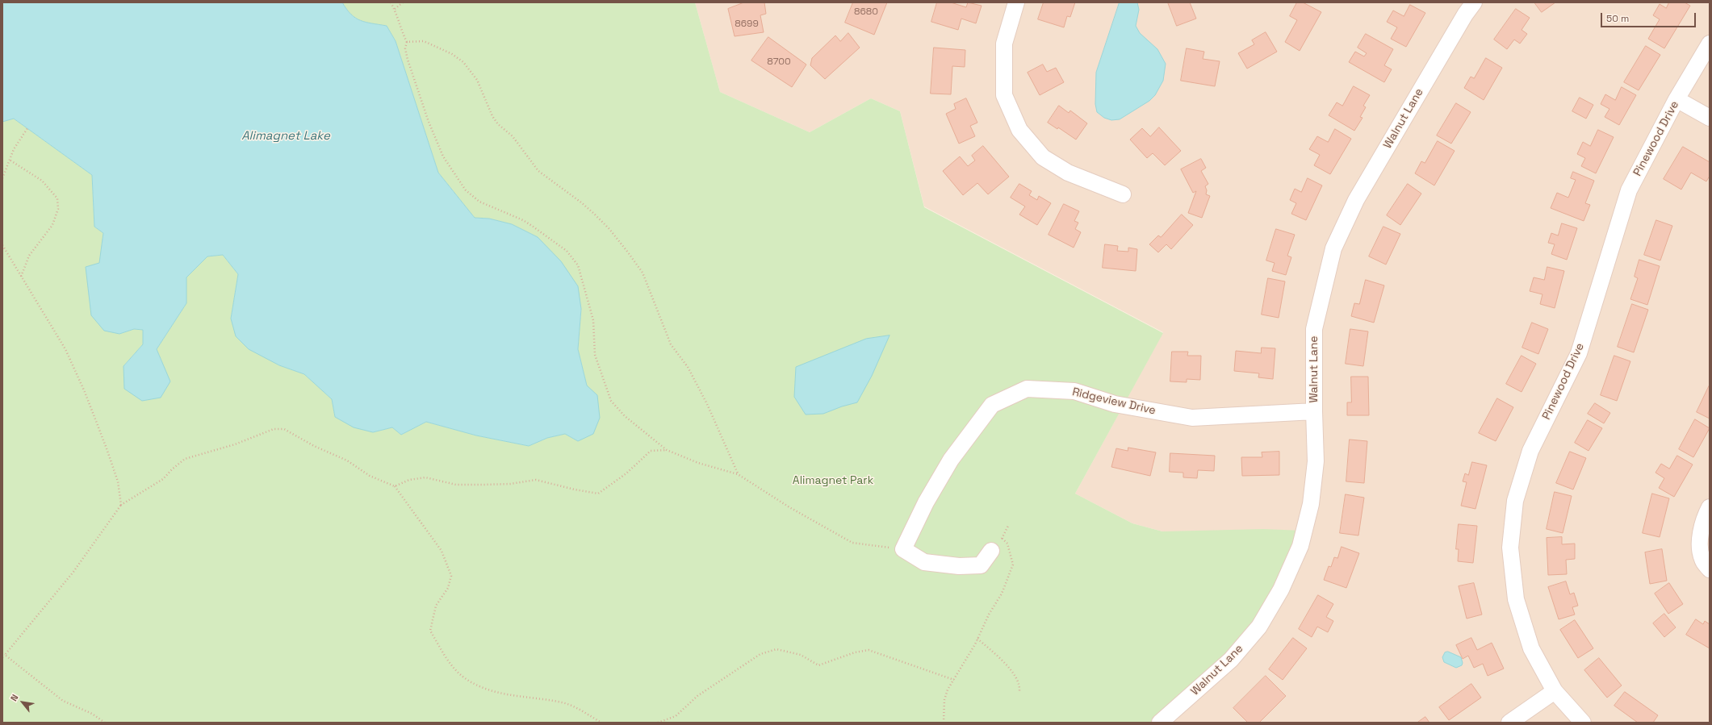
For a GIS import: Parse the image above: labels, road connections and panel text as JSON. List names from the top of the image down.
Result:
{
  "streets": {
    "street": ["Walnut Lane", "Pinewood Drive", "Ridgeview Drive"]
  },
  "crossings": [
    ["Walnut Lane", "Ridgeview Drive"]
  ],
  "water": ["Alimagnet Lake"],
  "parks": ["Alimagnet Park"],
  "house_numbers": ["8680", "8699", "8700"],
  "scale_bar": "50 m",
  "north": "top left"
}
